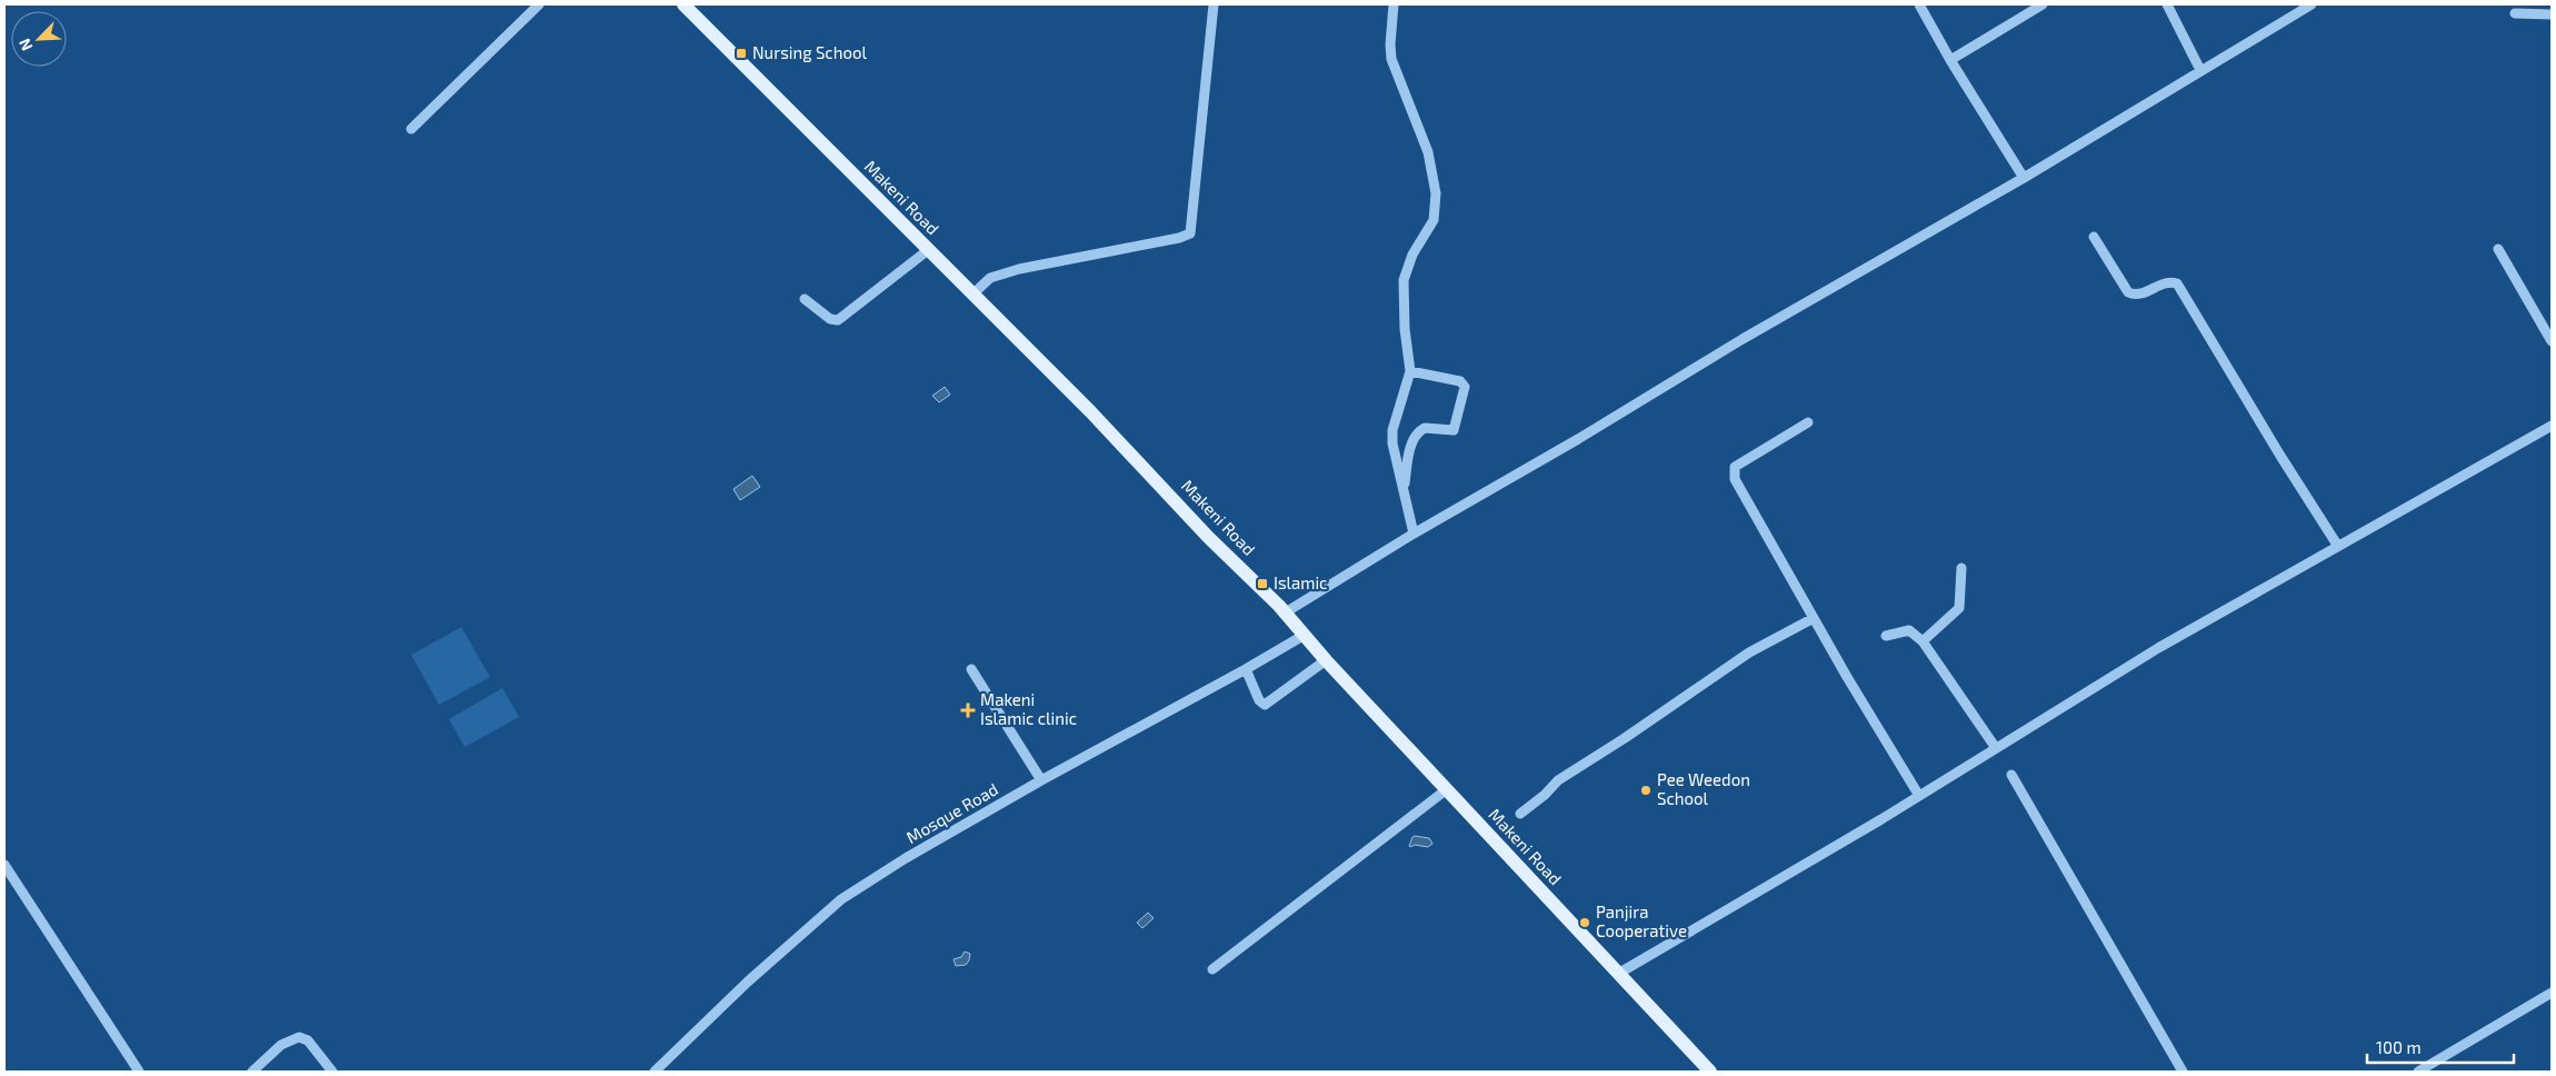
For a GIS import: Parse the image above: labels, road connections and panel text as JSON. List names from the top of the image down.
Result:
{
  "streets": {
    "main road": ["Makeni Road"],
    "street": ["Mosque Road"]
  },
  "crossings": [
    ["Makeni Road", "Mosque Road"]
  ],
  "places": {
    "transit": ["Nursing School", "Islamic"],
    "health": ["Makeni Islamic clinic"],
    "other": ["Pee Weedon School", "Panjira Cooperative"]
  },
  "scale_bar": "100 m",
  "north": "bottom left"
}
